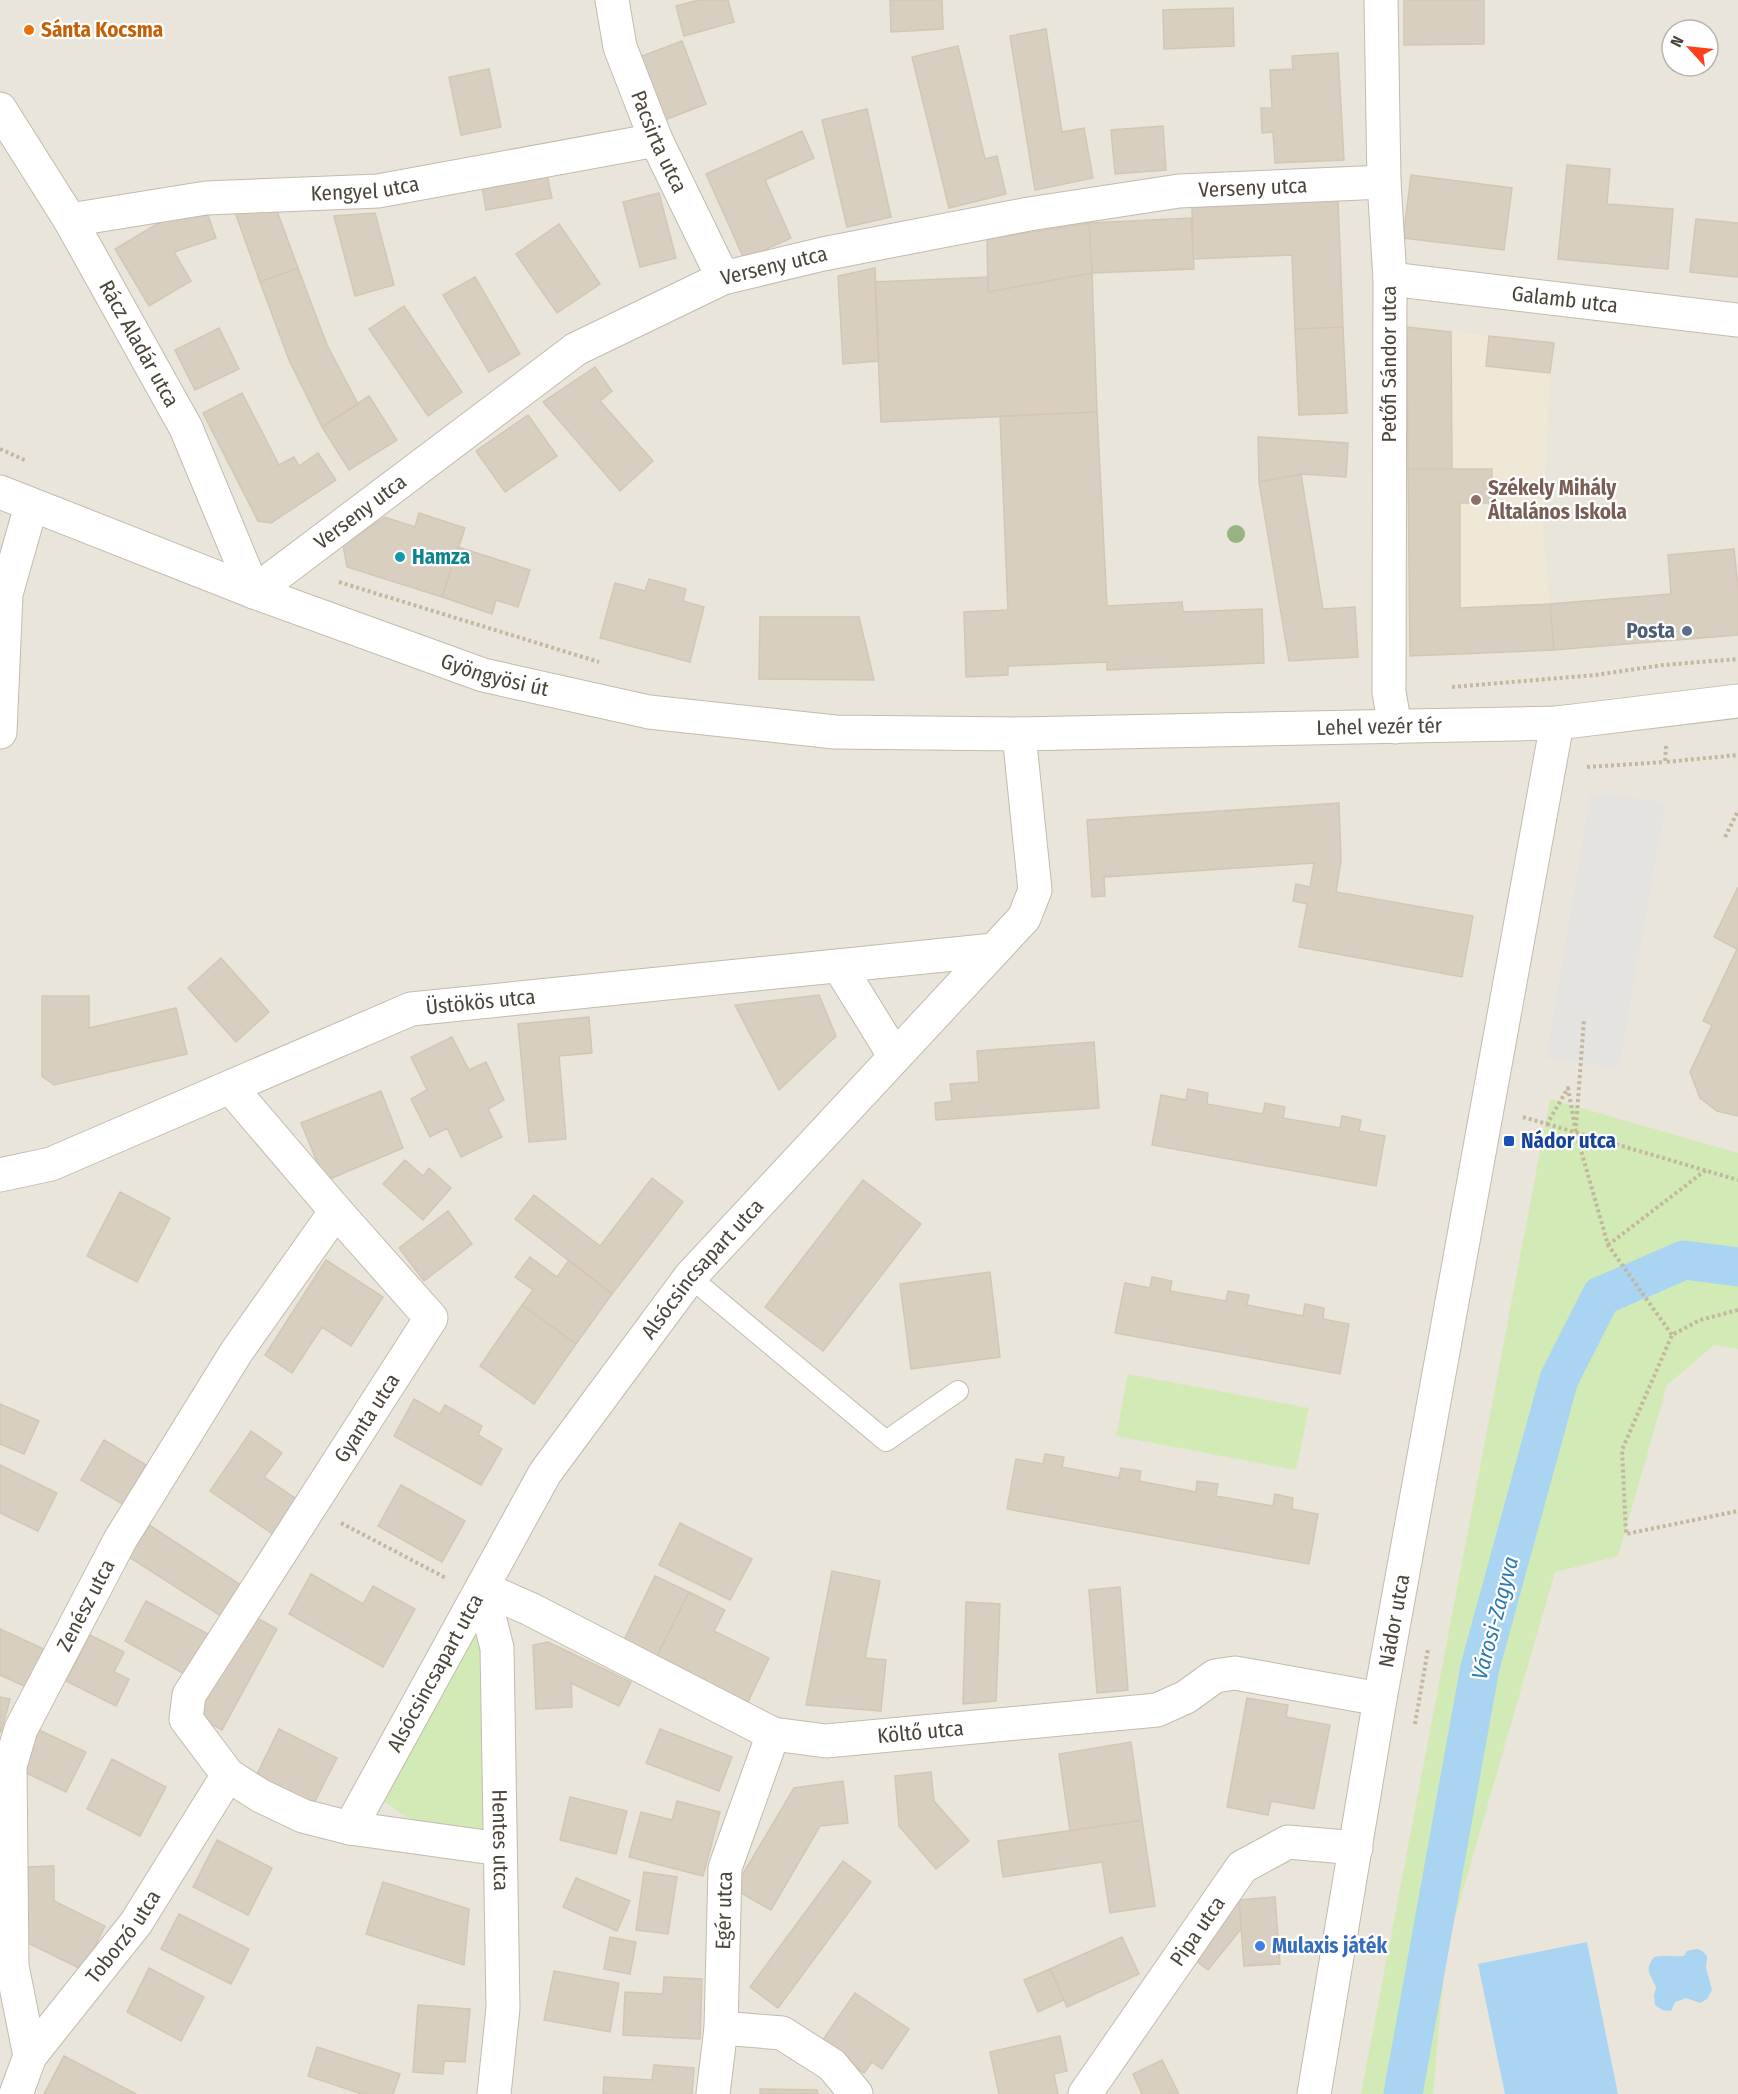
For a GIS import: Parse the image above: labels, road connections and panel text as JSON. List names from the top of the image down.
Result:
{
  "streets": {
    "street": [
      "Pacsirta utca",
      "Kengyel utca",
      "Verseny utca",
      "Galamb utca",
      "Rácz Aladár utca",
      "Petőfi Sándor utca",
      "Gyöngyösi út",
      "Lehel vezér tér",
      "Üstökös utca",
      "Alsócsincsapart utca",
      "Gyanta utca",
      "Zenész utca",
      "Nádor utca",
      "Költő utca",
      "Hentes utca",
      "Egér utca",
      "Pipa utca",
      "Toborzó utca"
    ]
  },
  "crossings": [
    ["Pacsirta utca", "Kengyel utca"],
    ["Pacsirta utca", "Verseny utca"],
    ["Kengyel utca", "Rácz Aladár utca"],
    ["Verseny utca", "Rácz Aladár utca"],
    ["Verseny utca", "Petőfi Sándor utca"],
    ["Verseny utca", "Gyöngyösi út"],
    ["Galamb utca", "Petőfi Sándor utca"],
    ["Rácz Aladár utca", "Gyöngyösi út"],
    ["Petőfi Sándor utca", "Lehel vezér tér"],
    ["Gyöngyösi út", "Lehel vezér tér"],
    ["Gyöngyösi út", "Alsócsincsapart utca"],
    ["Lehel vezér tér", "Alsócsincsapart utca"],
    ["Lehel vezér tér", "Nádor utca"],
    ["Üstökös utca", "Alsócsincsapart utca"],
    ["Üstökös utca", "Gyanta utca"],
    ["Alsócsincsapart utca", "Költő utca"],
    ["Alsócsincsapart utca", "Hentes utca"],
    ["Gyanta utca", "Zenész utca"],
    ["Gyanta utca", "Toborzó utca"],
    ["Zenész utca", "Toborzó utca"],
    ["Nádor utca", "Költő utca"],
    ["Nádor utca", "Pipa utca"],
    ["Költő utca", "Hentes utca"],
    ["Költő utca", "Egér utca"]
  ],
  "water": ["Városi-Zagyva"],
  "places": {
    "other": [
      "Sánta Kocsma",
      "Székely Mihály Általános Iskola",
      "Hamza",
      "Posta",
      "Mulaxis játék"
    ],
    "transit": ["Nádor utca"]
  },
  "north": "top left"
}
